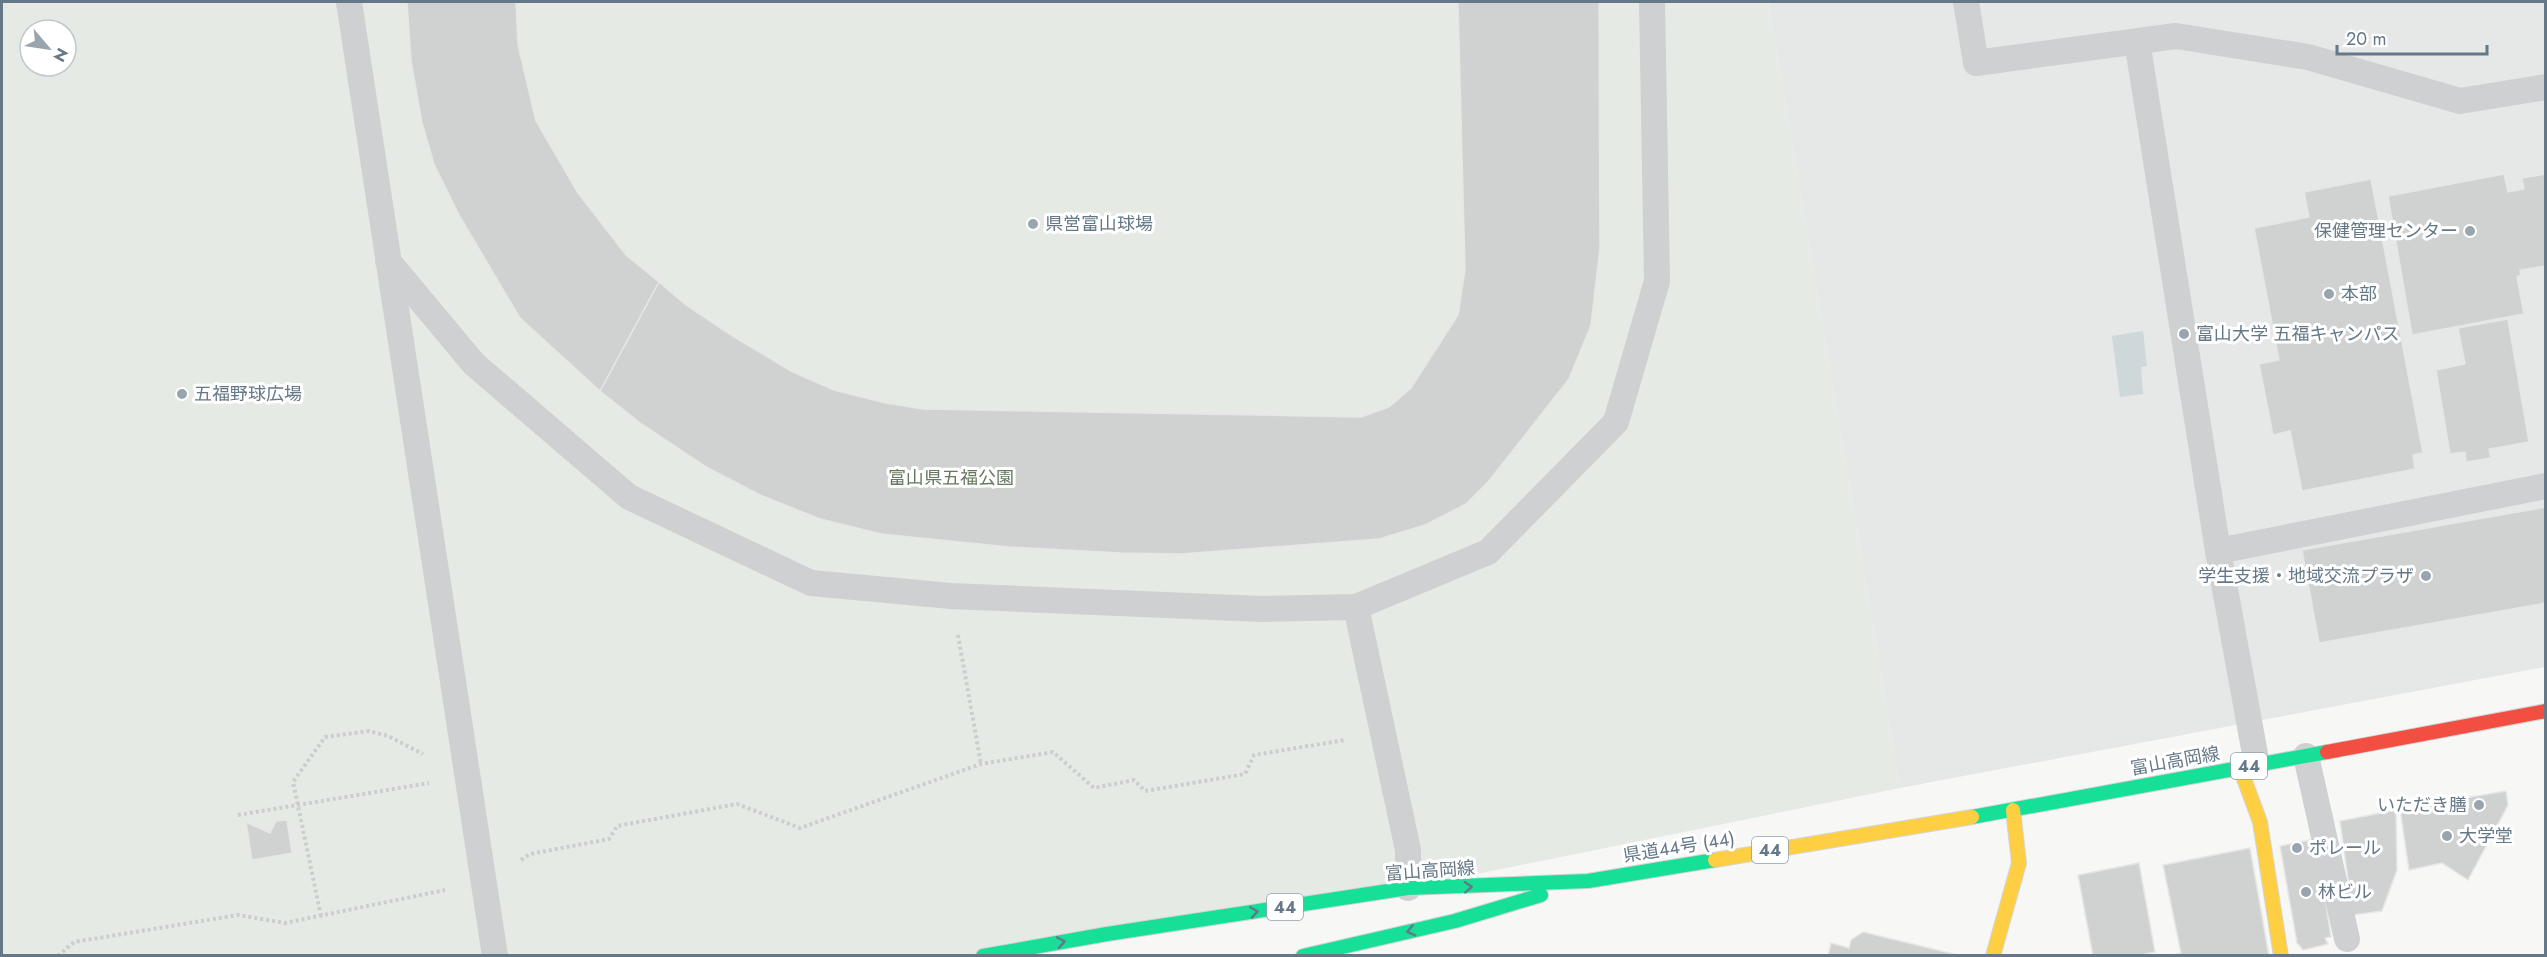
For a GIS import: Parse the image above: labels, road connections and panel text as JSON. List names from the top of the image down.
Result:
{
  "streets": {
    "main road": ["富山高岡線", "44", "県道44号 (44)"]
  },
  "crossings": [
    ["富山高岡線", "44"],
    ["富山高岡線", "県道44号 (44)"],
    ["44", "県道44号 (44)"]
  ],
  "parks": ["富山県五福公園"],
  "places": [
    "県営富山球場",
    "保健管理センター",
    "本部",
    "富山大学 五福キャンパス",
    "五福野球広場",
    "学生支援・地域交流プラザ",
    "いただき膳",
    "大学堂",
    "ポレール",
    "林ビル"
  ],
  "scale_bar": "20 m",
  "north": "bottom right"
}
